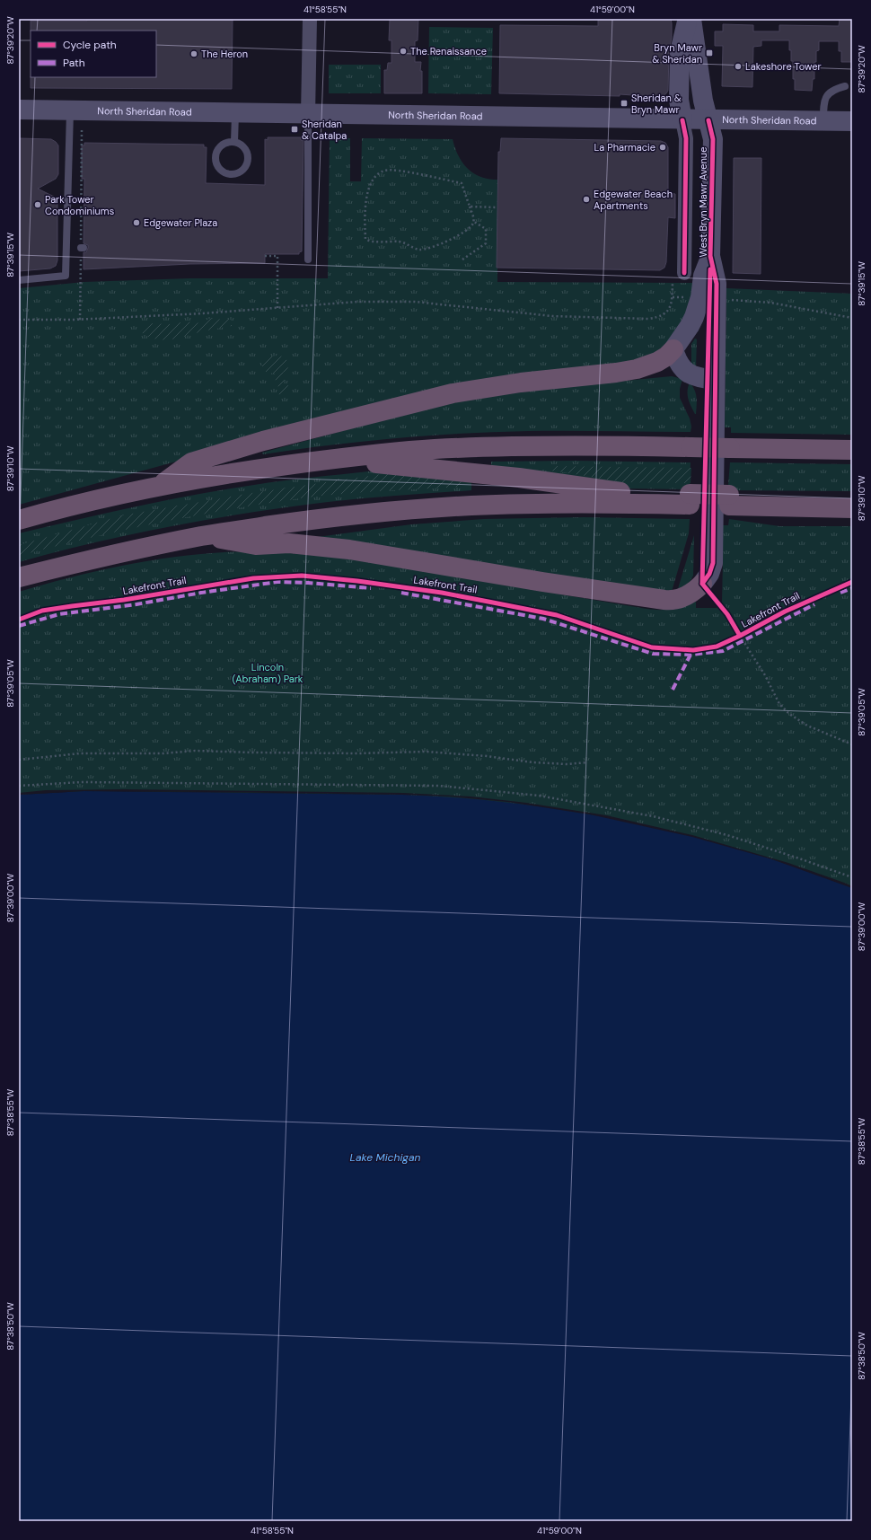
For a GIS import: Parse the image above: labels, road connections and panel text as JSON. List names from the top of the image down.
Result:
{
  "streets": {
    "main road": ["North Sheridan Road", "West Bryn Mawr Avenue"],
    "cycle path": ["Lakefront Trail"]
  },
  "crossings": [
    ["North Sheridan Road", "West Bryn Mawr Avenue"]
  ],
  "water": ["Lake Michigan"],
  "parks": ["Lincoln (Abraham) Park"],
  "places": {
    "other": [
      "The Renaissance",
      "The Heron",
      "Lakeshore Tower",
      "La Pharmacie",
      "Edgewater Beach Apartments",
      "Park Tower Condominiums",
      "Edgewater Plaza"
    ],
    "transit": ["Bryn Mawr & Sheridan", "Sheridan & Bryn Mawr", "Sheridan & Catalpa"]
  },
  "legend": ["Cycle path", "Path"],
  "coordinates": [
    "41°58'55\"N",
    "41°59'00\"N",
    "87°39'20\"W",
    "87°39'15\"W",
    "87°39'10\"W",
    "87°39'05\"W",
    "87°39'00\"W",
    "87°38'55\"W",
    "87°38'50\"W"
  ]
}
